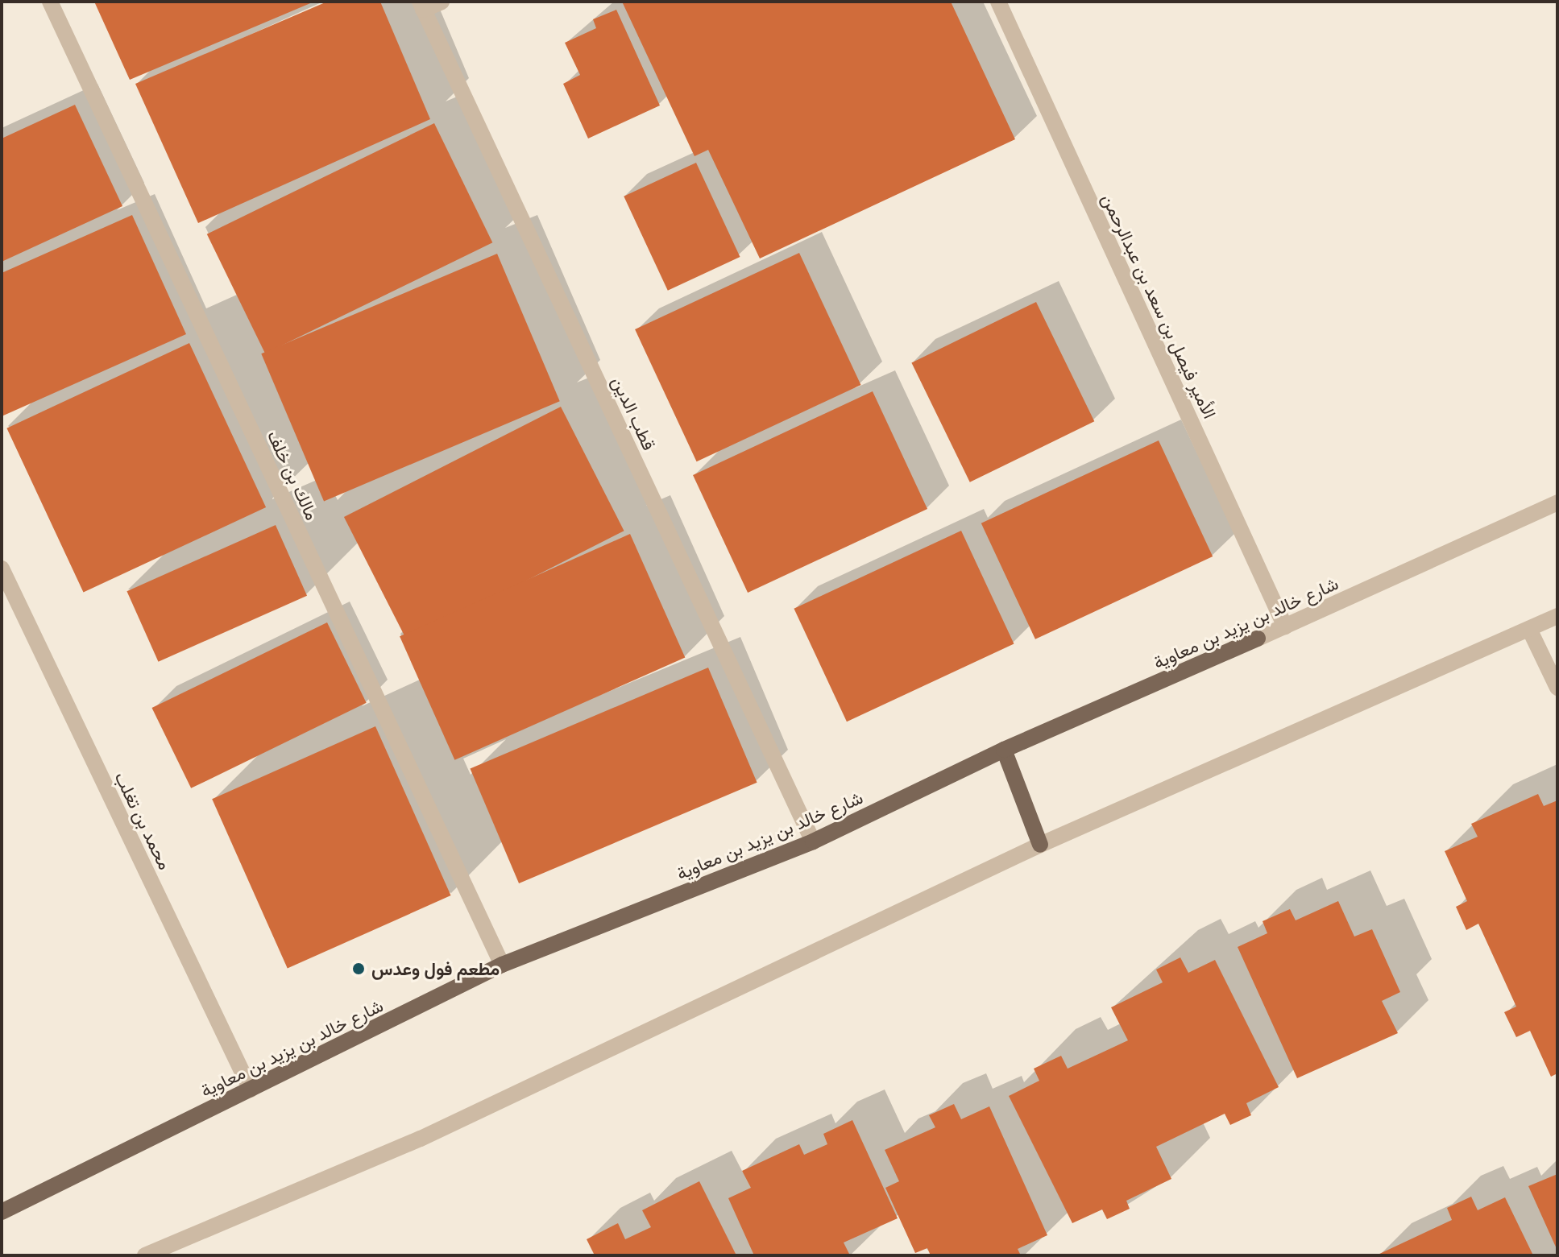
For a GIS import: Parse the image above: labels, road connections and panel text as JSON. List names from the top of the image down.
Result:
{
  "streets": {
    "main road": ["شارع خالد بن يزيد بن معاوية"],
    "street": [
      "الأمير فيصل بن سعد بن عبدالرحمن",
      "قطب الدين",
      "مالك بن خلف",
      "محمد بن تغلب"
    ]
  },
  "crossings": [
    ["الأمير فيصل بن سعد بن عبدالرحمن", "شارع خالد بن يزيد بن معاوية"],
    ["قطب الدين", "شارع خالد بن يزيد بن معاوية"],
    ["مالك بن خلف", "شارع خالد بن يزيد بن معاوية"],
    ["شارع خالد بن يزيد بن معاوية", "محمد بن تغلب"]
  ],
  "places": ["مطعم فول وعدس"]
}
